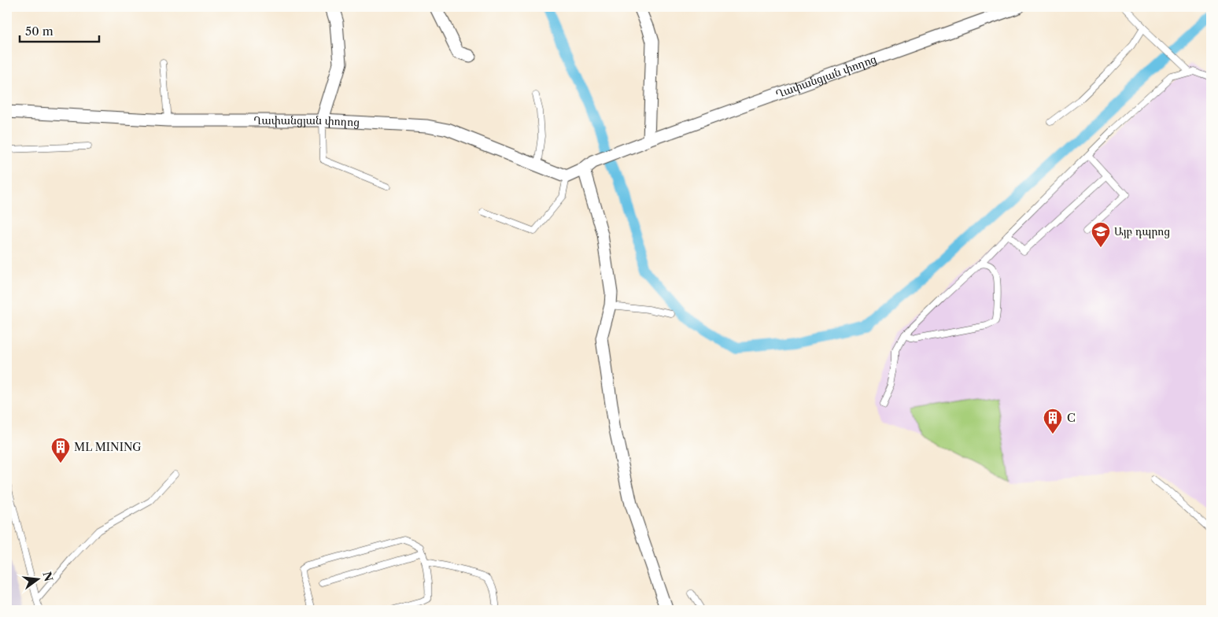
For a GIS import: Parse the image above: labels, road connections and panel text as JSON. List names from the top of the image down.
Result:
{
  "streets": {
    "street": ["Ղափանցյան փողոց"]
  },
  "places": {
    "school or university": ["Այբ դպրոց"],
    "building": ["C", "ML MINING"]
  },
  "scale_bar": "50 m",
  "north": "right"
}
